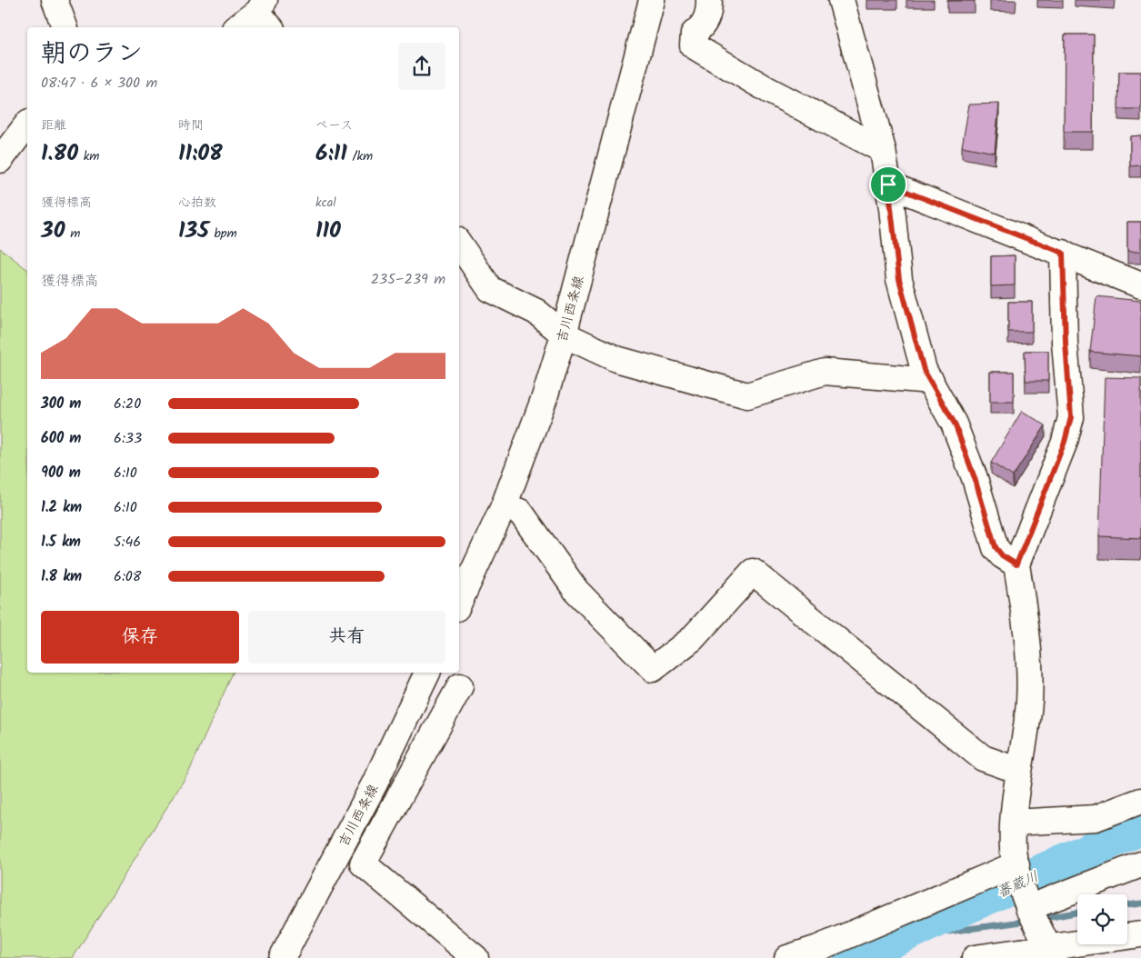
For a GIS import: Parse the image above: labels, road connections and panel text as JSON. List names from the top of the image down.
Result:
{
  "streets": {
    "street": ["吉川西条線"]
  },
  "water": ["蕃蔵川"],
  "page": {
    "heading": ["朝のラン", "08:47 · 6 × 300 m"],
    "stats": [
      ["距離", "1.80 km"],
      ["時間", "11:08"],
      ["ペース", "6:11 /km"],
      ["獲得標高", "30 m"],
      ["心拍数", "135 bpm"],
      ["kcal", "110"]
    ],
    "chart": ["獲得標高", "235–239 m"],
    "list": [
      {
        "name": "300 m",
        "note": "6:20"
      },
      {
        "name": "600 m",
        "note": "6:33"
      },
      {
        "name": "900 m",
        "note": "6:10"
      },
      {
        "name": "1.2 km",
        "note": "6:10"
      },
      {
        "name": "1.5 km",
        "note": "5:46"
      },
      {
        "name": "1.8 km",
        "note": "6:08"
      }
    ],
    "buttons": ["保存", "共有"]
  }
}
